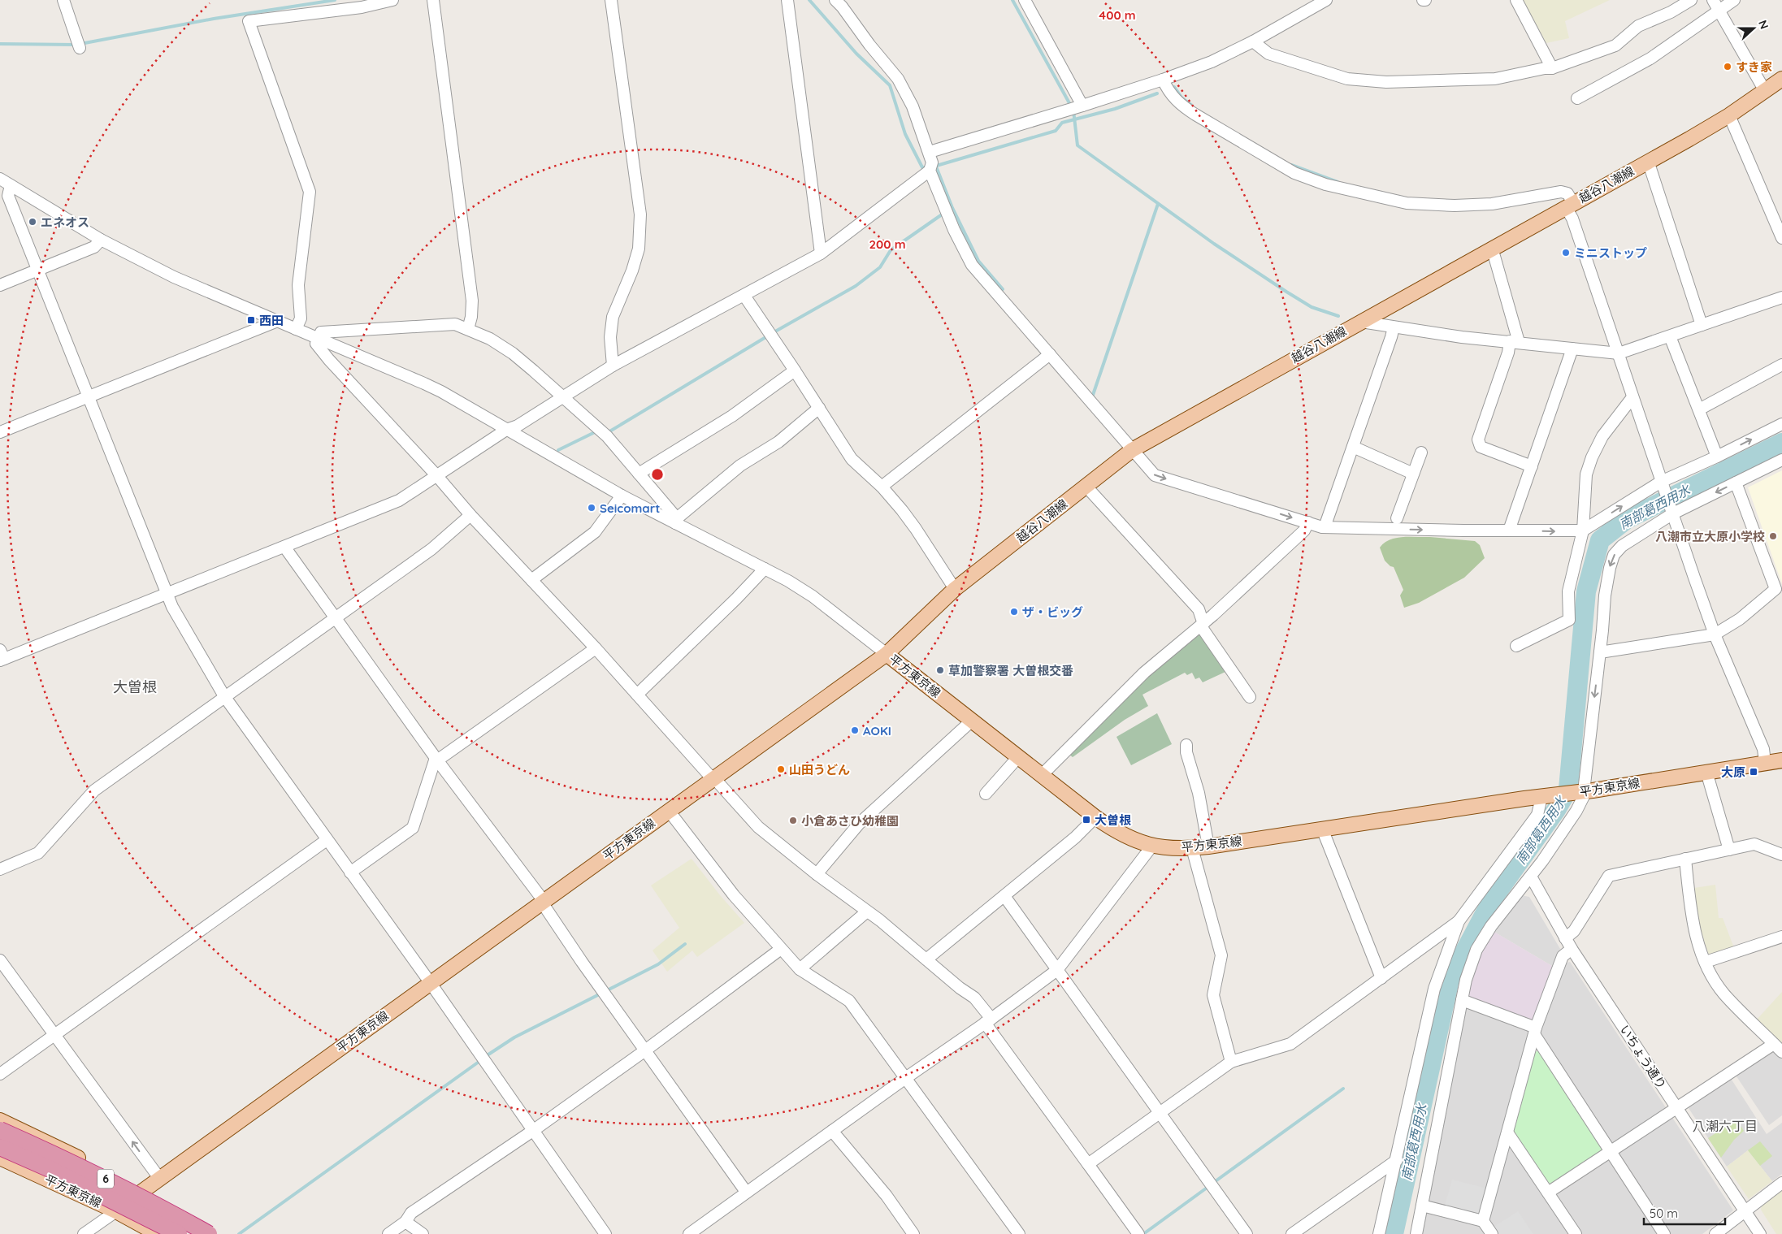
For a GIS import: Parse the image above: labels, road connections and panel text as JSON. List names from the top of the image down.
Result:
{
  "streets": {
    "highway": ["6"],
    "main road": ["越谷八潮線", "平方東京線"],
    "street": ["いちょう通り"]
  },
  "crossings": [
    ["越谷八潮線", "平方東京線"]
  ],
  "districts": ["大曽根", "八潮六丁目"],
  "water": ["南部葛西用水"],
  "places": {
    "other": [
      "すき家",
      "エネオス",
      "ミニストップ",
      "Seicomart",
      "八潮市立大原小学校",
      "ザ・ビッグ",
      "草加警察署 大曽根交番",
      "AOKI",
      "山田うどん",
      "小倉あさひ幼稚園"
    ],
    "transit": ["西田", "大原", "大曽根"]
  },
  "scale_bar": "50 m",
  "north": "right",
  "rings": ["400 m", "200 m"]
}
